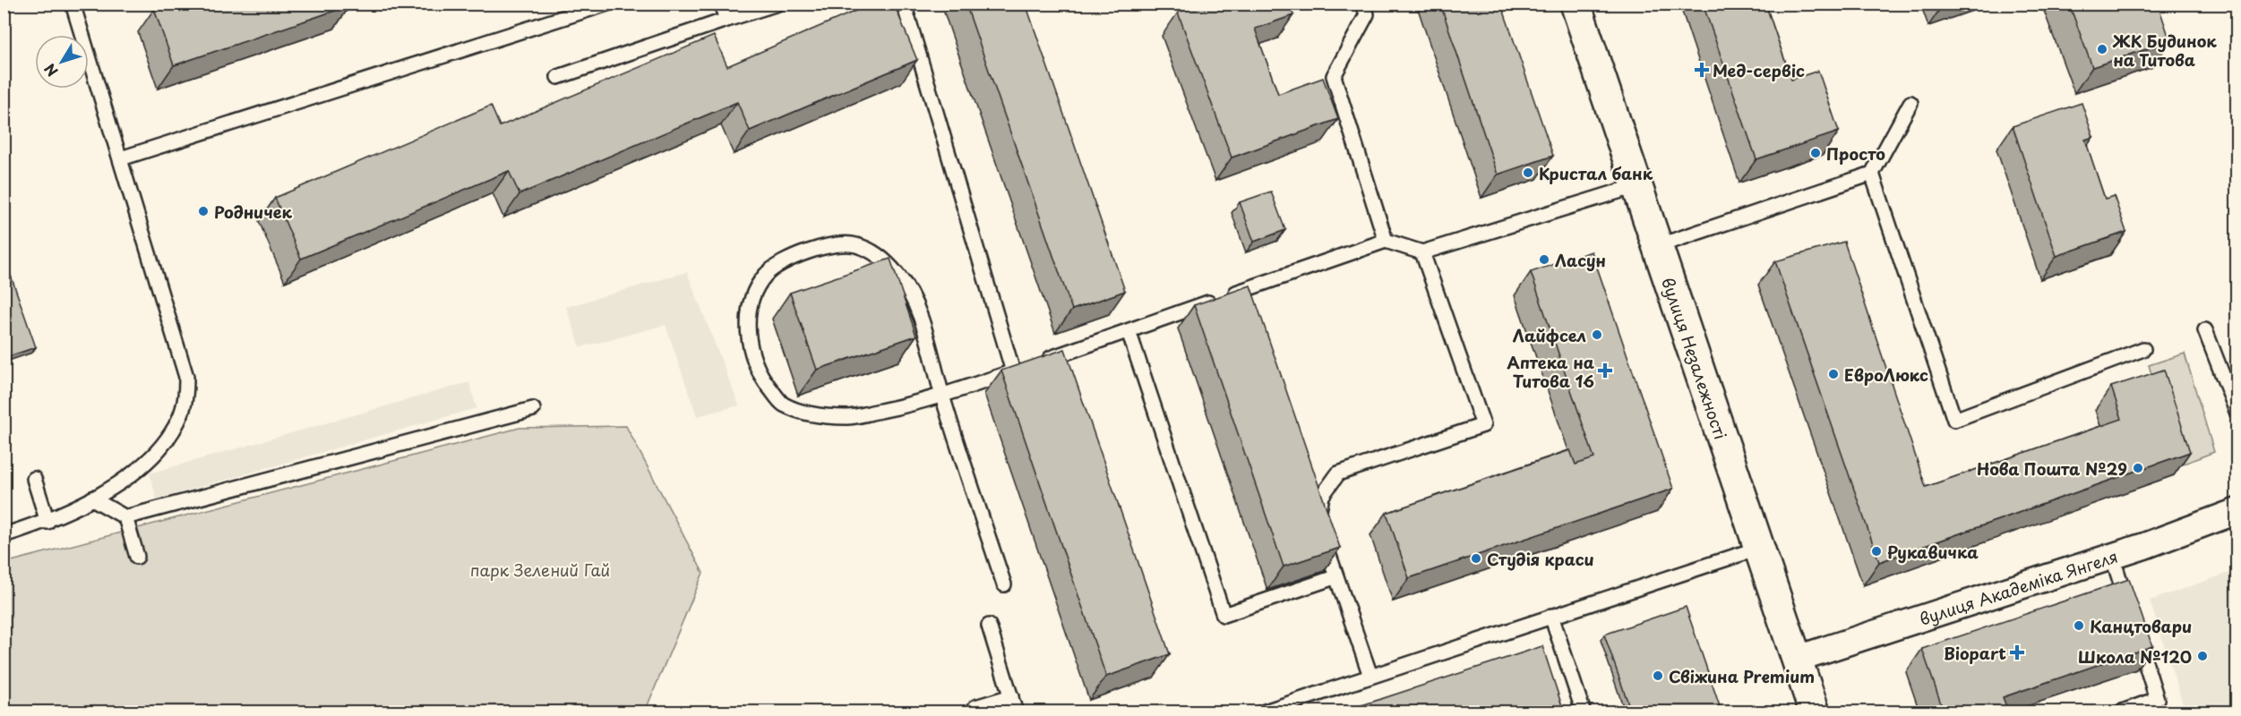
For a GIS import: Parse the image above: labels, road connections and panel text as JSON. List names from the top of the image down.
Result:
{
  "streets": {
    "main road": ["вулиця Незалежності"],
    "street": ["вулиця Академіка Янгеля"]
  },
  "crossings": [
    ["вулиця Незалежності", "вулиця Академіка Янгеля"]
  ],
  "parks": ["парк Зелений Гай"],
  "places": {
    "other": [
      "ЖК Будинок на Титова",
      "Просто",
      "Кристал банк",
      "Родничек",
      "Ласун",
      "Лайфсел",
      "ЕвроЛюкс",
      "Нова Пошта №29",
      "Рукавичка",
      "Студія краси",
      "Канцтовари",
      "Школа №120",
      "Свіжина Premium"
    ],
    "health": ["Мед-сервіс", "Аптека на Титова 16", "Biopart"]
  },
  "north": "bottom left"
}
